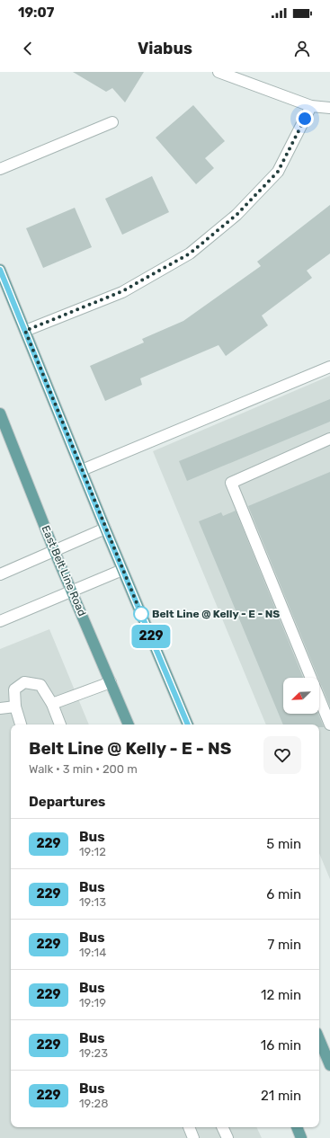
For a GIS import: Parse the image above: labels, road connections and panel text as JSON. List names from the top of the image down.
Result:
{
  "streets": {
    "main road": ["East Belt Line Road"]
  },
  "places": ["Belt Line @ Kelly - E - NS"],
  "lines": ["bus line 229"],
  "north": "bottom left",
  "page": {
    "status": "19:07",
    "header": "Viabus",
    "on_map": "229",
    "heading": [
      ["Belt Line @ Kelly - E - NS", "Walk · 3 min · 200 m"],
      "Departures"
    ],
    "list": [
      {
        "mark": "229",
        "name": "Bus",
        "note": "19:12",
        "value": "5 min"
      },
      {
        "mark": "229",
        "name": "Bus",
        "note": "19:13",
        "value": "6 min"
      },
      {
        "mark": "229",
        "name": "Bus",
        "note": "19:14",
        "value": "7 min"
      },
      {
        "mark": "229",
        "name": "Bus",
        "note": "19:19",
        "value": "12 min"
      },
      {
        "mark": "229",
        "name": "Bus",
        "note": "19:23",
        "value": "16 min"
      },
      {
        "mark": "229",
        "name": "Bus",
        "note": "19:28",
        "value": "21 min"
      }
    ]
  }
}
